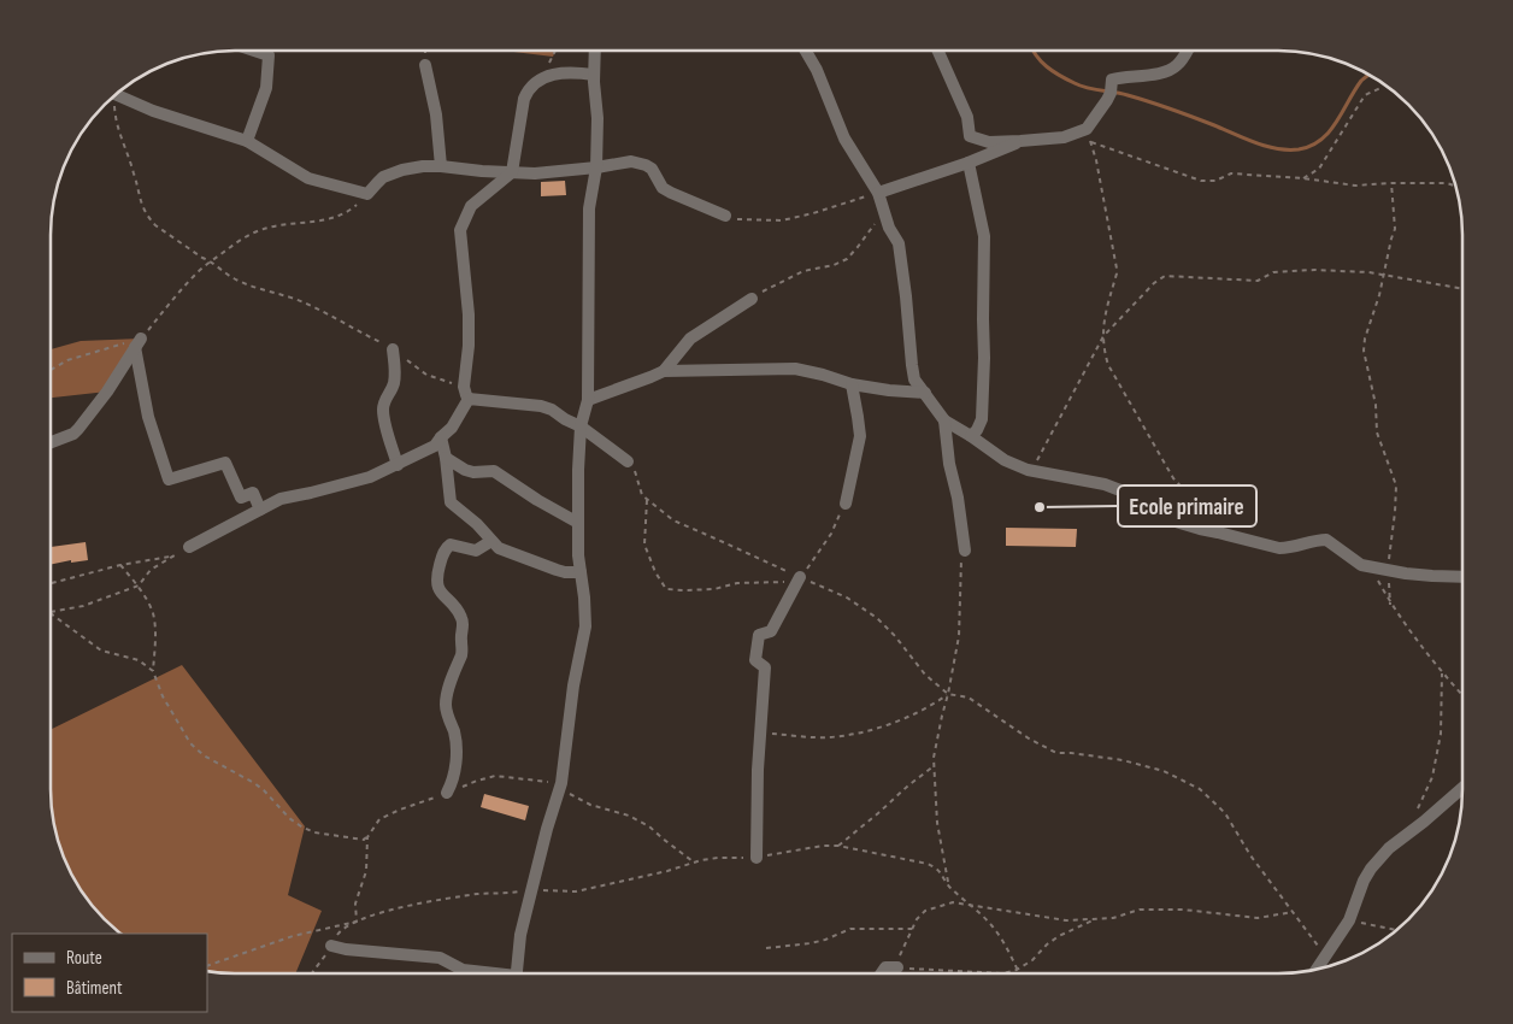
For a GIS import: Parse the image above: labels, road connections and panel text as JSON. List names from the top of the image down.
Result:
{
  "places": ["Ecole primaire"],
  "legend": ["Route", "Bâtiment"]
}
